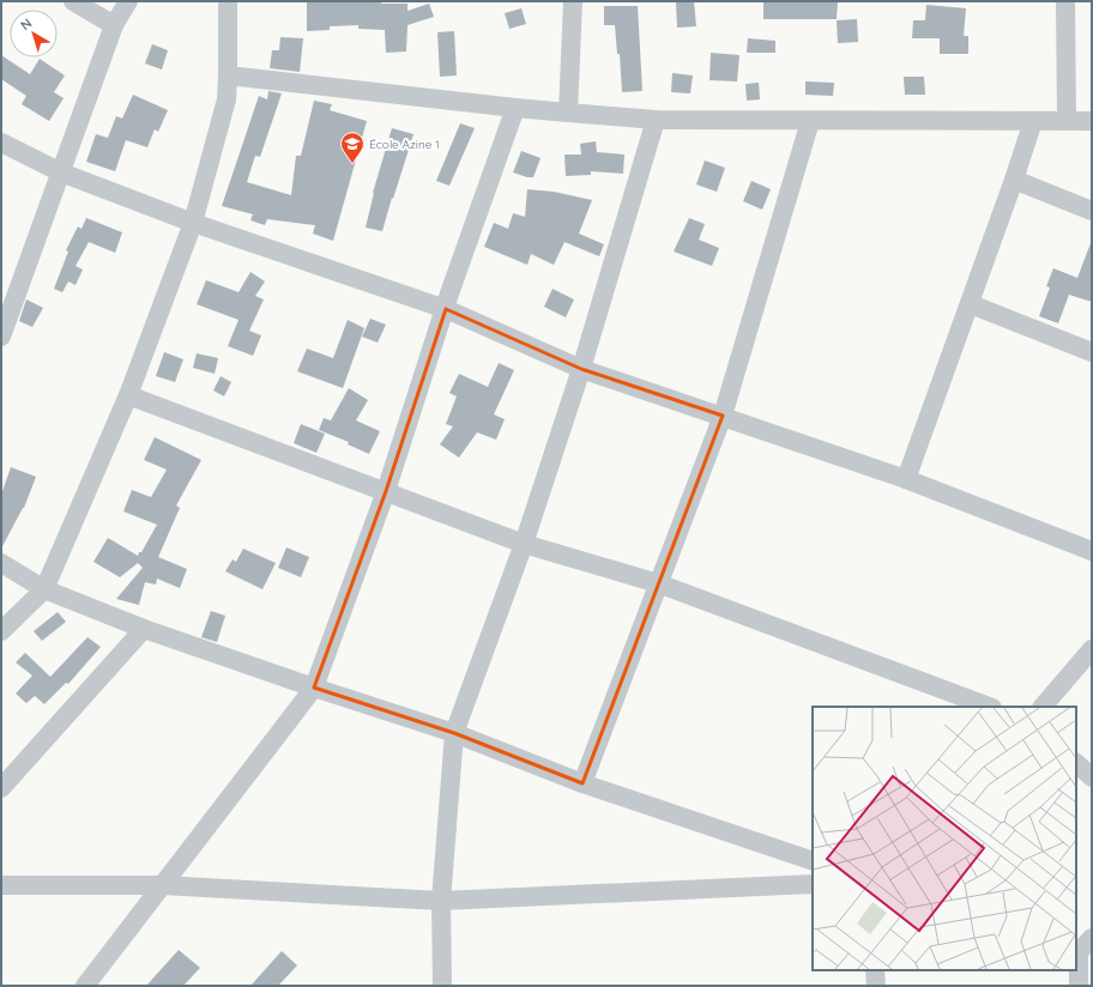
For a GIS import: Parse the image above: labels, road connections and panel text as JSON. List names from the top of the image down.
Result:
{
  "places": {
    "school or university": ["École Azine 1"]
  },
  "north": "top left"
}
